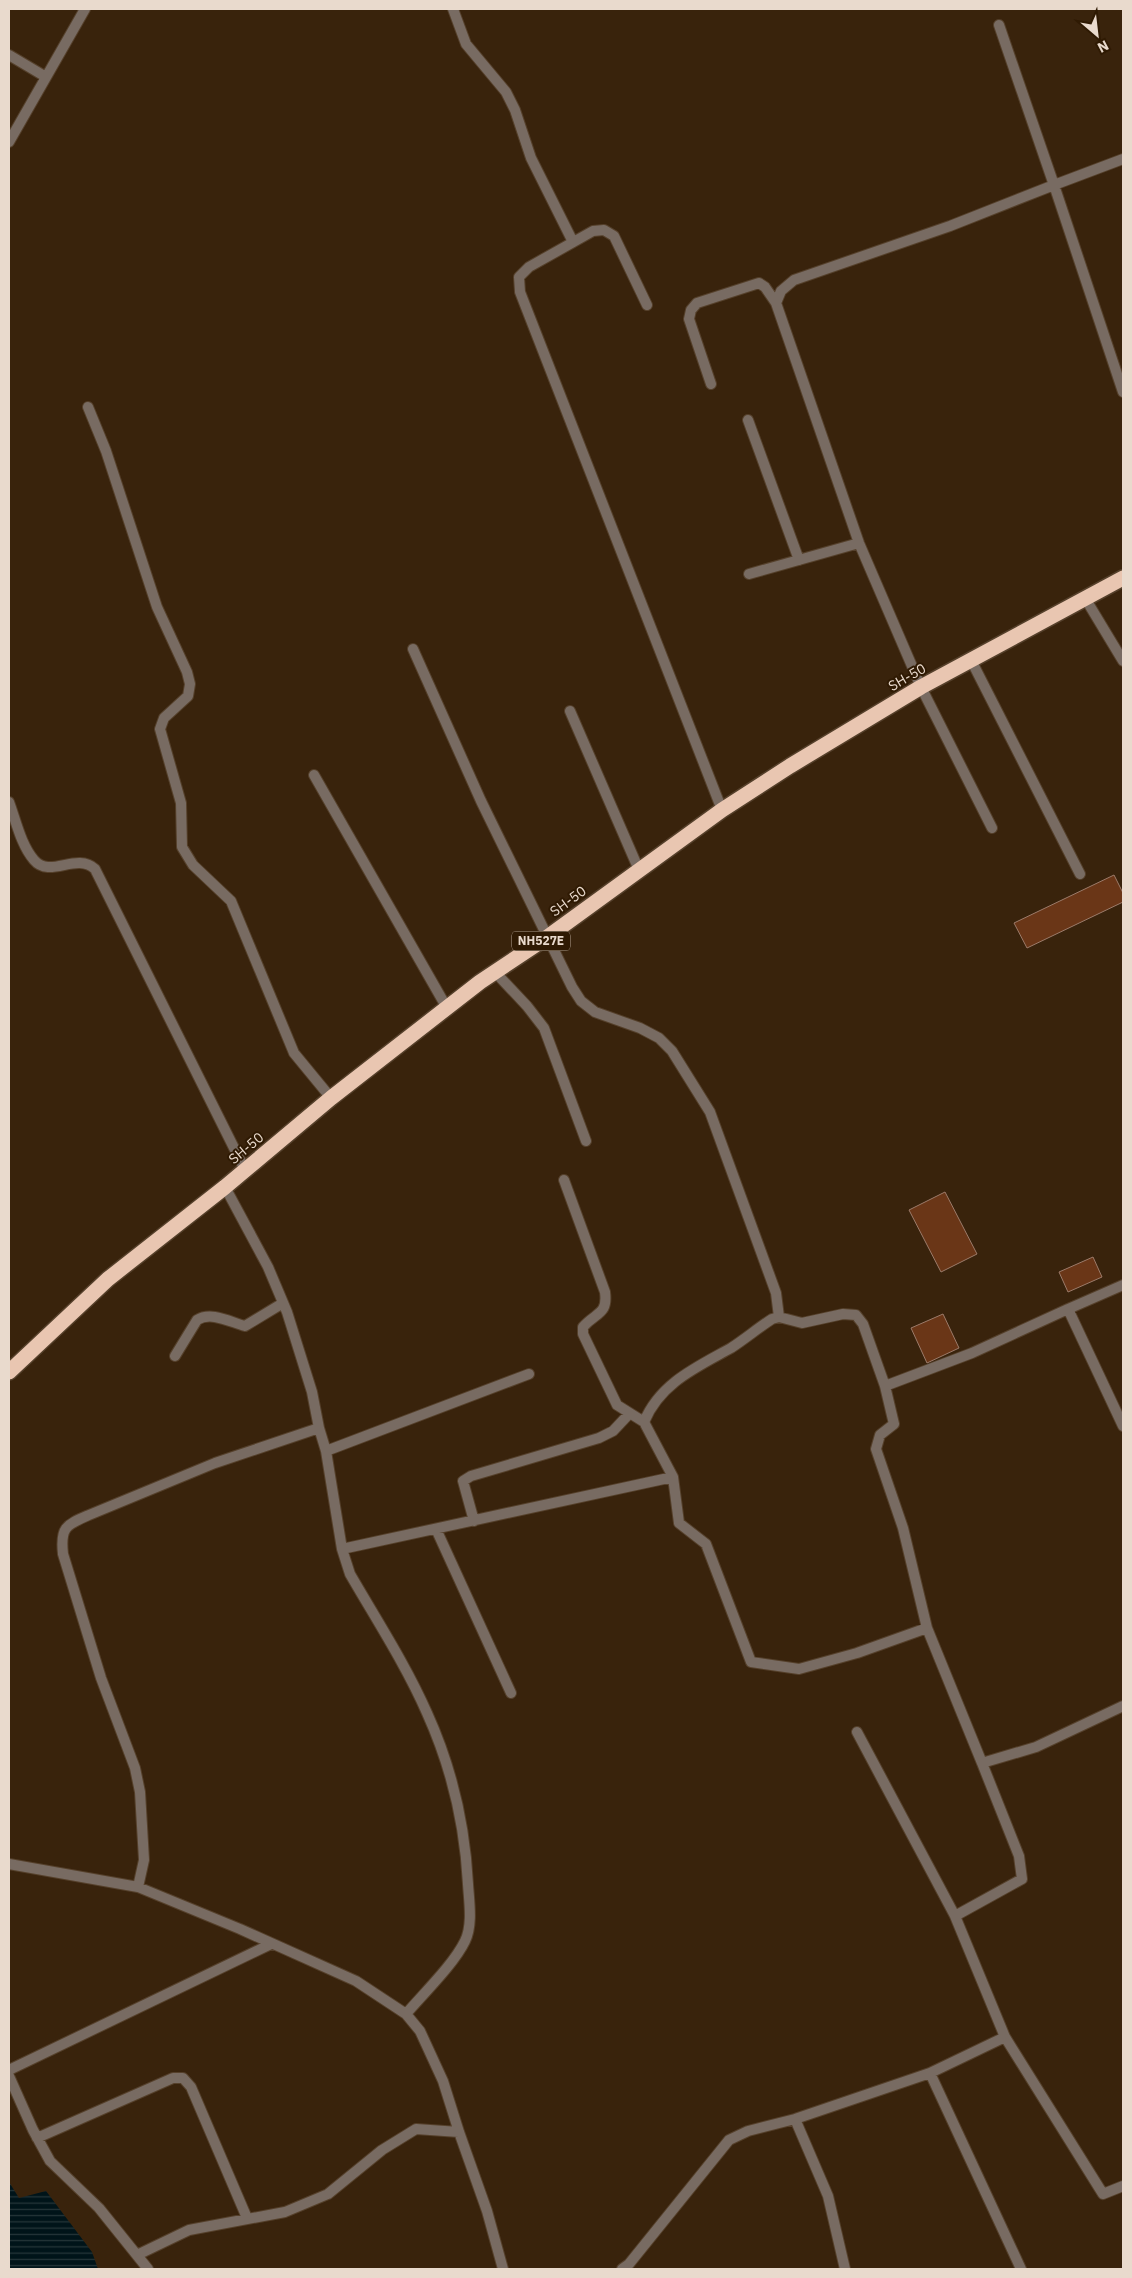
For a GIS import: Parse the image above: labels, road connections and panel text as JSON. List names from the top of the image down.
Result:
{
  "streets": {
    "highway": ["SH-50", "NH527E"]
  },
  "north": "bottom right"
}
